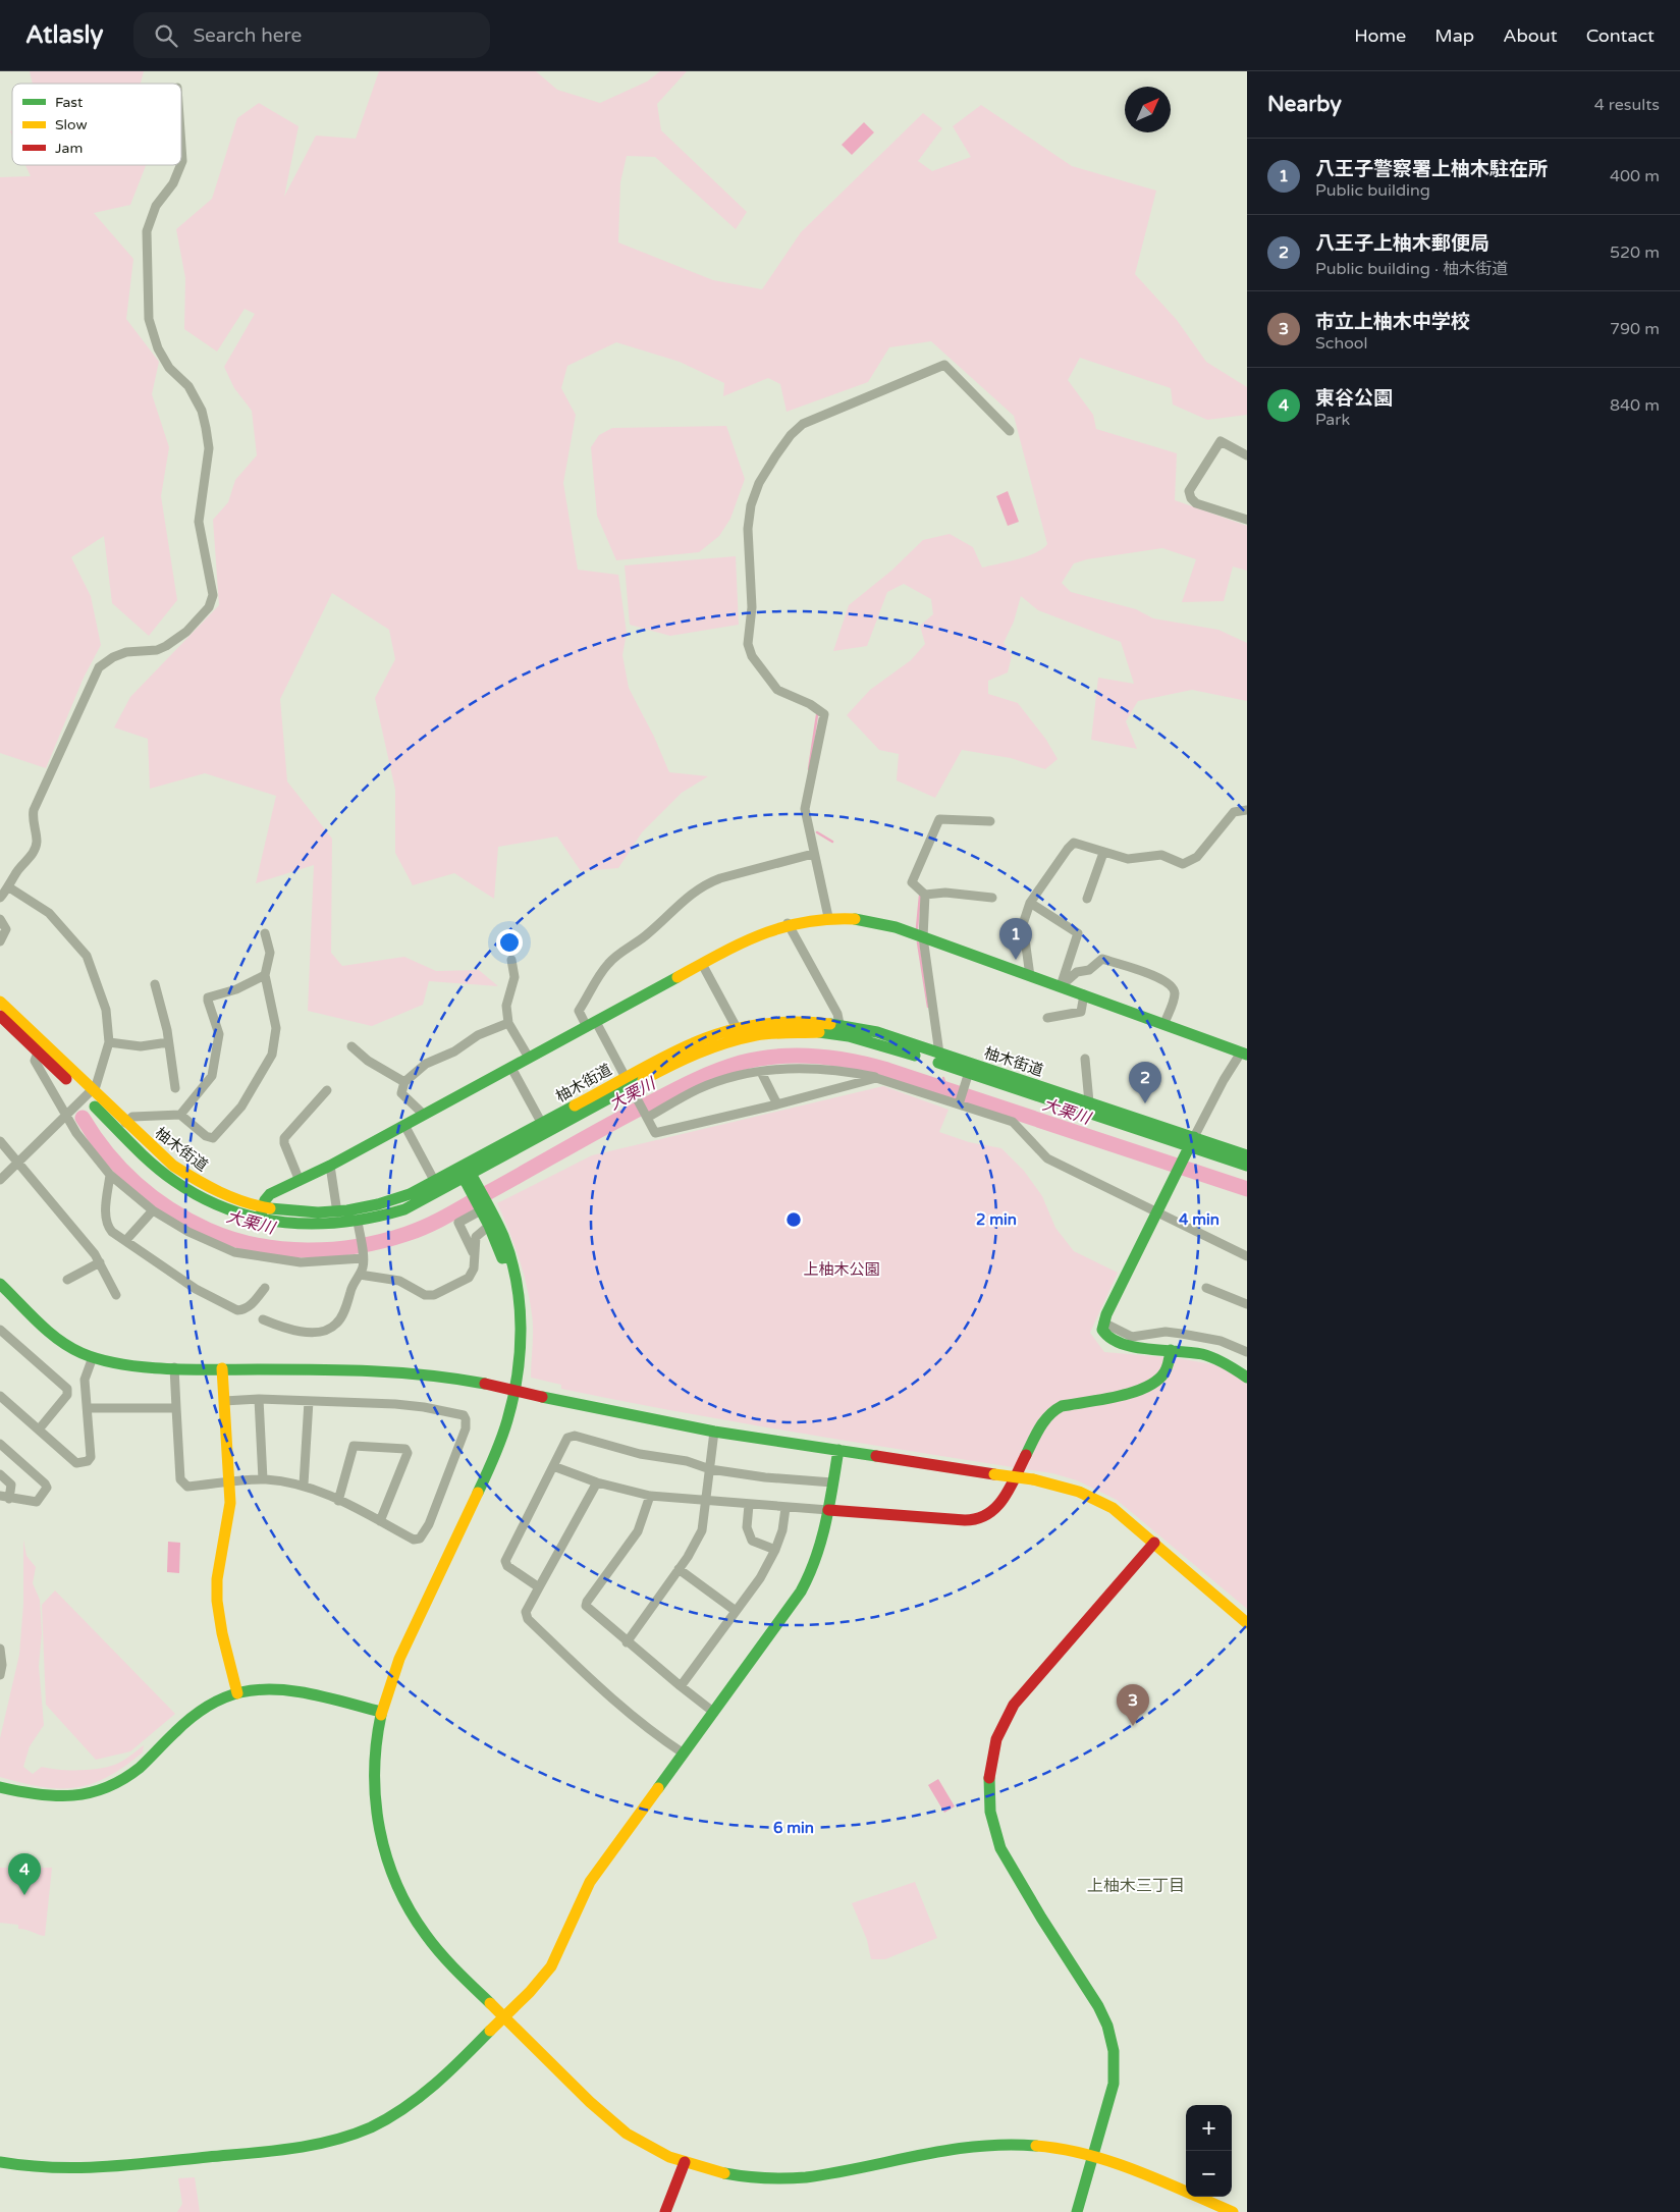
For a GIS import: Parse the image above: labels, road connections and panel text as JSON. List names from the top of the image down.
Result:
{
  "streets": {
    "street": ["柚木街道"]
  },
  "districts": ["上柚木三丁目"],
  "water": ["大栗川"],
  "parks": ["上柚木公園"],
  "legend": ["Fast", "Slow", "Jam"],
  "north": "top right",
  "page": {
    "header": "Atlasly",
    "search": "Search here",
    "nav": [
      "Home",
      "Map",
      "About",
      "Contact"
    ],
    "heading": ["Nearby", "4 results"],
    "list": [
      {
        "mark": "1",
        "name": "八王子警察署上柚木駐在所",
        "note": "Public building",
        "value": "400 m"
      },
      {
        "mark": "2",
        "name": "八王子上柚木郵便局",
        "note": "Public building · 柚木街道",
        "value": "520 m"
      },
      {
        "mark": "3",
        "name": "市立上柚木中学校",
        "note": "School",
        "value": "790 m"
      },
      {
        "mark": "4",
        "name": "東谷公園",
        "note": "Park",
        "value": "840 m"
      }
    ],
    "pins": [
      "1",
      "2",
      "3",
      "4"
    ],
    "map_buttons": ["+", "−"]
  },
  "rings": ["2 min", "4 min", "6 min"]
}
